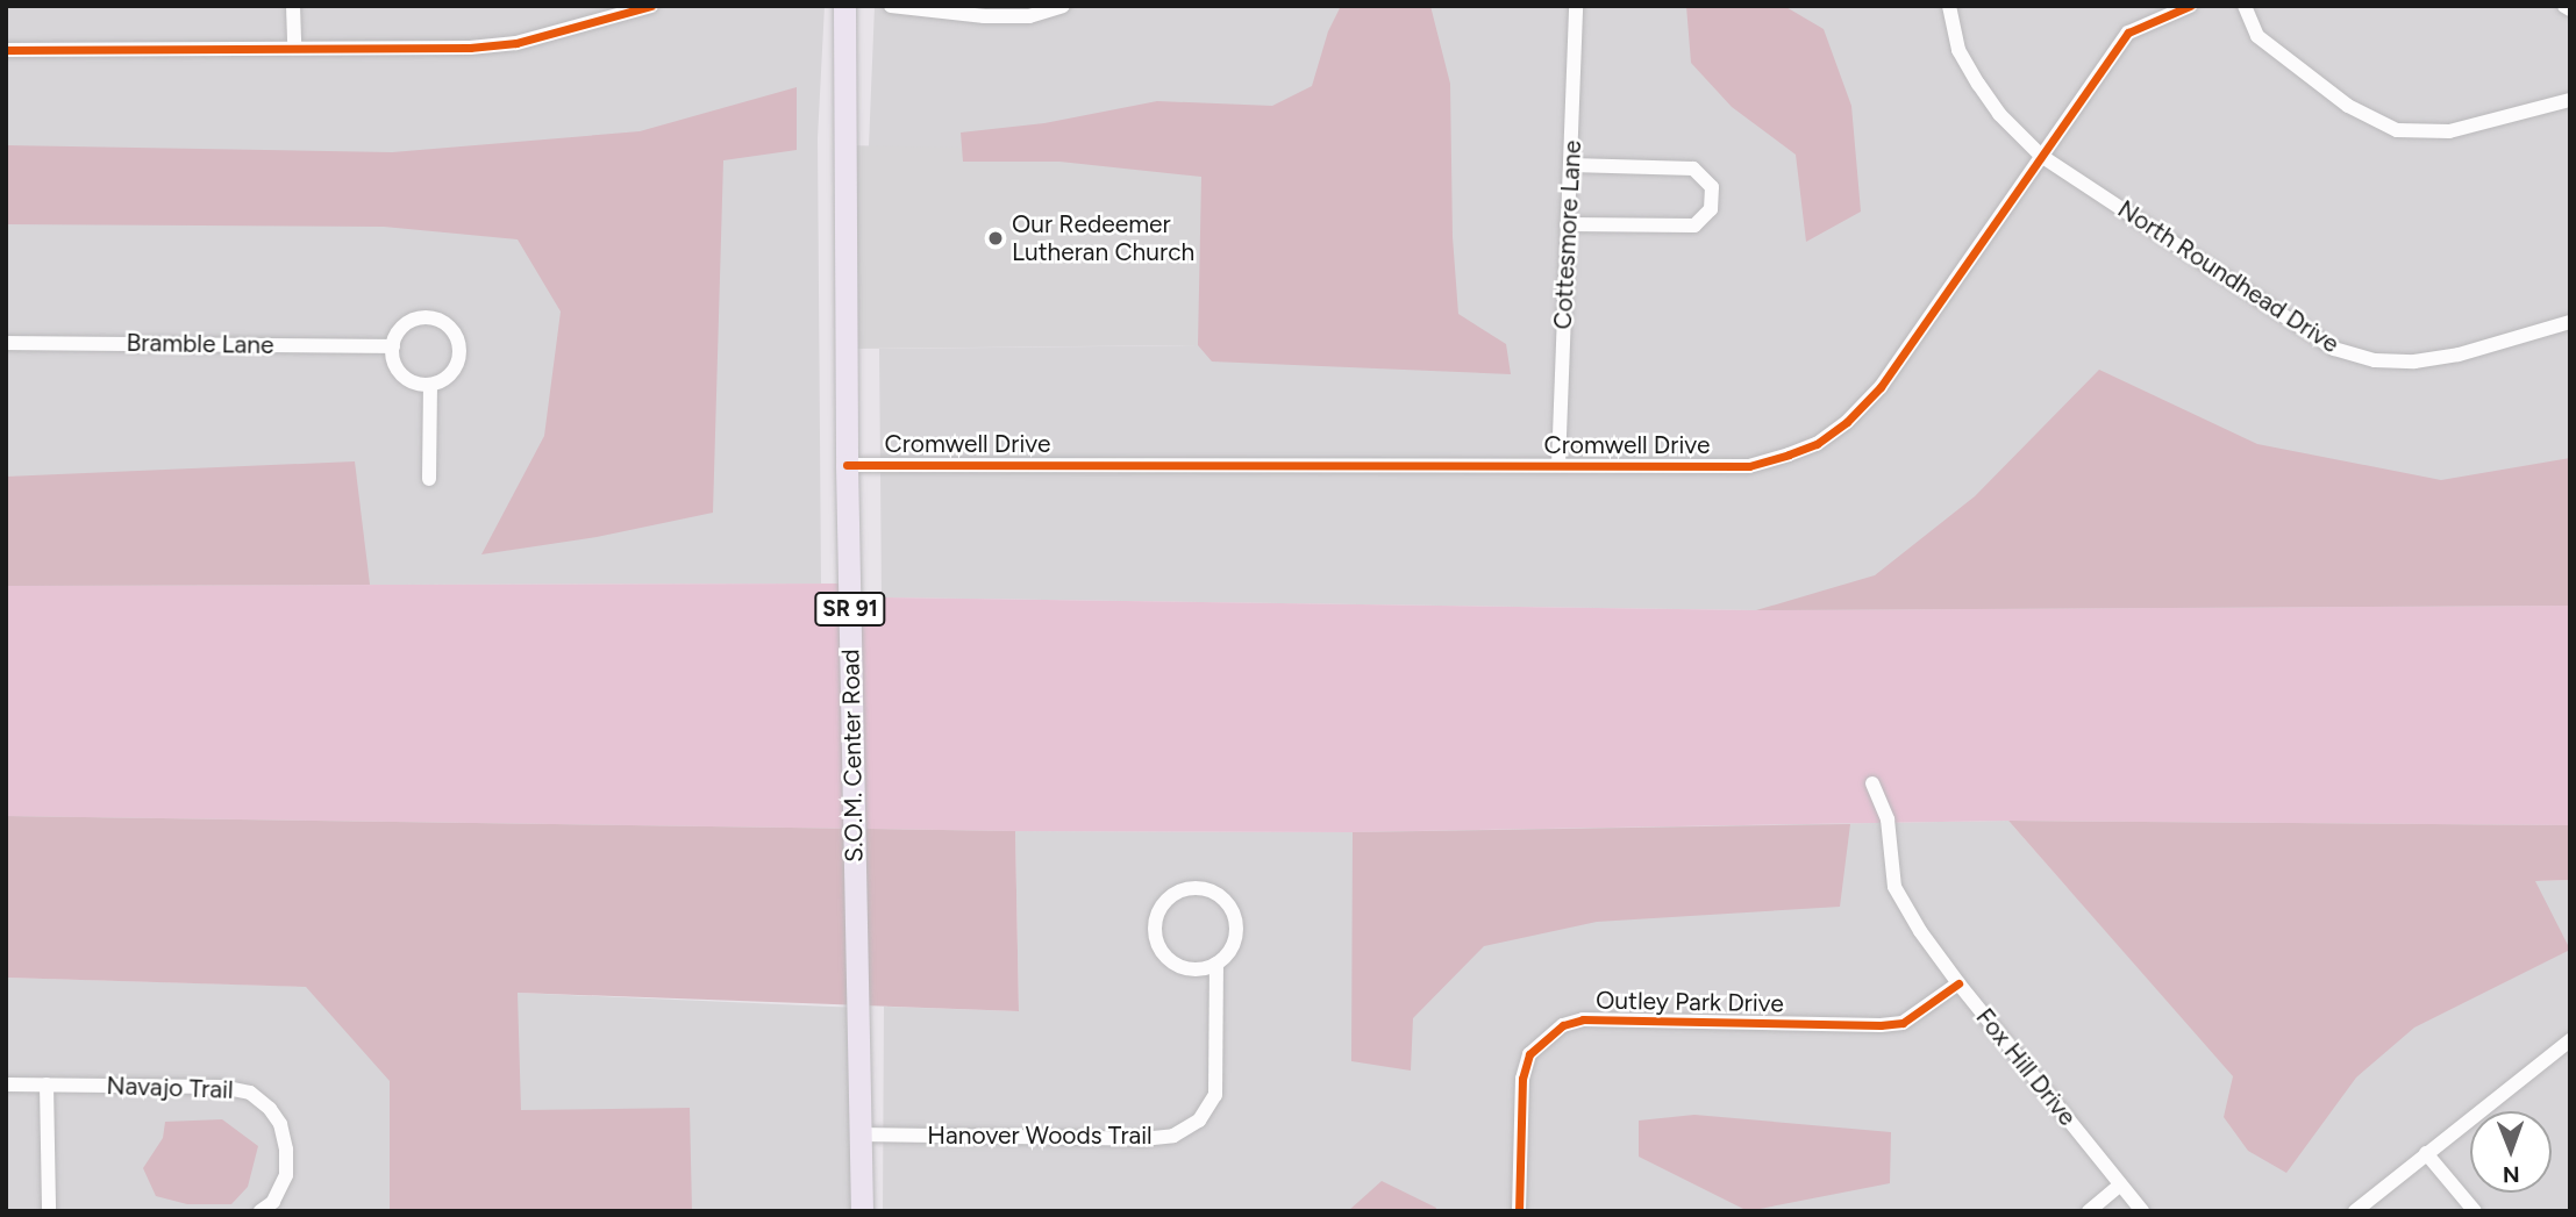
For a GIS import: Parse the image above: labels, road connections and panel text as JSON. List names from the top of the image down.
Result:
{
  "streets": {
    "main road": ["SR 91", "S.O.M. Center Road"],
    "street": [
      "Cottesmore Lane",
      "North Roundhead Drive",
      "Bramble Lane",
      "Cromwell Drive",
      "Outley Park Drive",
      "Fox Hill Drive",
      "Navajo Trail",
      "Hanover Woods Trail"
    ]
  },
  "crossings": [
    ["Cottesmore Lane", "Cromwell Drive"],
    ["North Roundhead Drive", "Cromwell Drive"],
    ["Cromwell Drive", "S.O.M. Center Road"],
    ["S.O.M. Center Road", "Hanover Woods Trail"],
    ["Outley Park Drive", "Fox Hill Drive"]
  ],
  "places": ["Our Redeemer Lutheran Church"],
  "north": "bottom"
}
